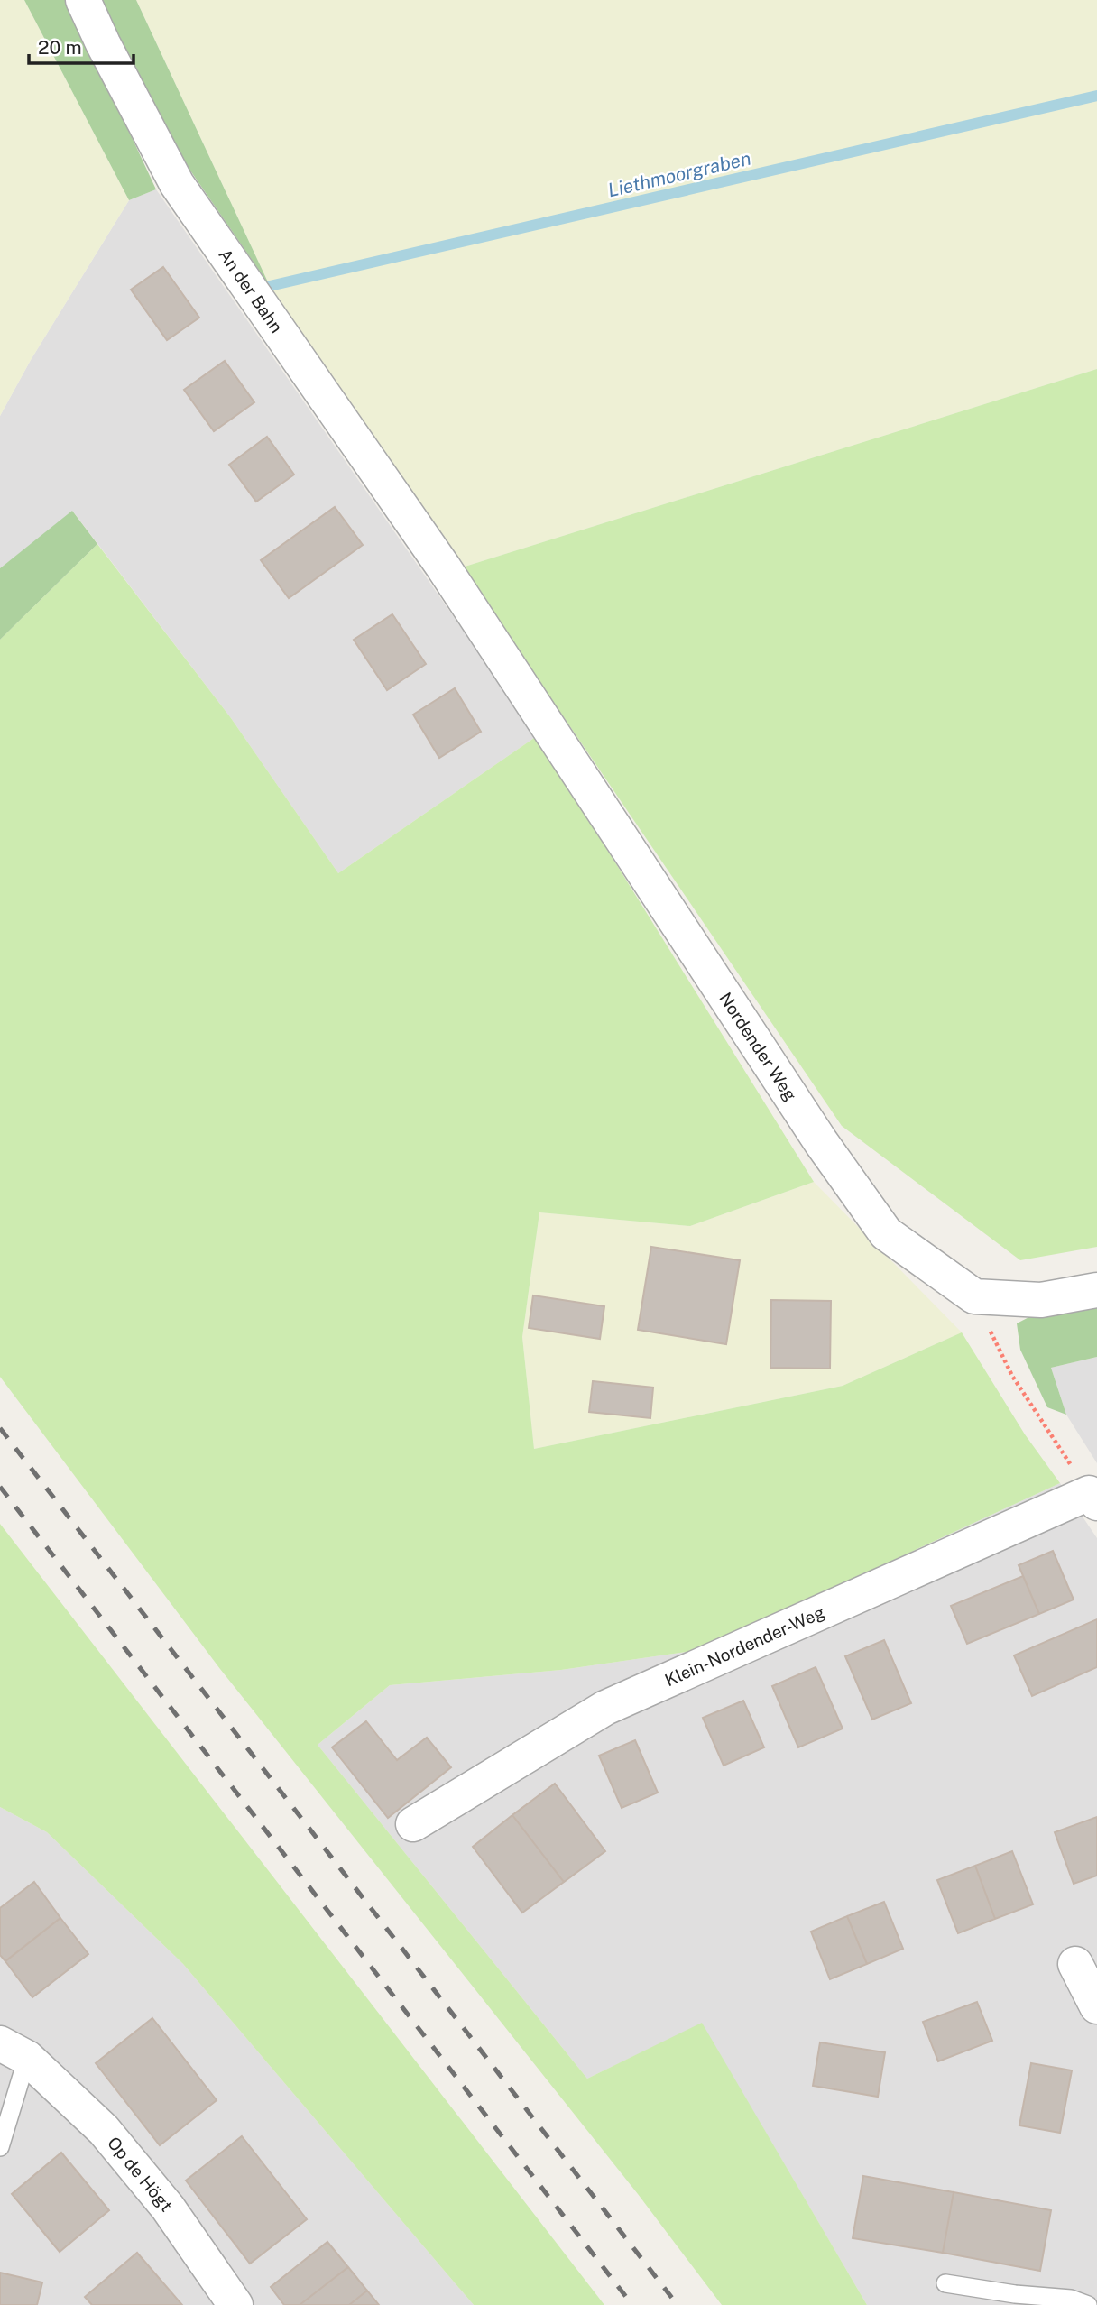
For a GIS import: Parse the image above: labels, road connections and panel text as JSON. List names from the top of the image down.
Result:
{
  "streets": {
    "street": [
      "An der Bahn",
      "Nordender Weg",
      "Klein-Nordender-Weg",
      "Op de Högt"
    ]
  },
  "crossings": [
    ["An der Bahn", "Nordender Weg"]
  ],
  "water": ["Liethmoorgraben"],
  "scale_bar": "20 m"
}
